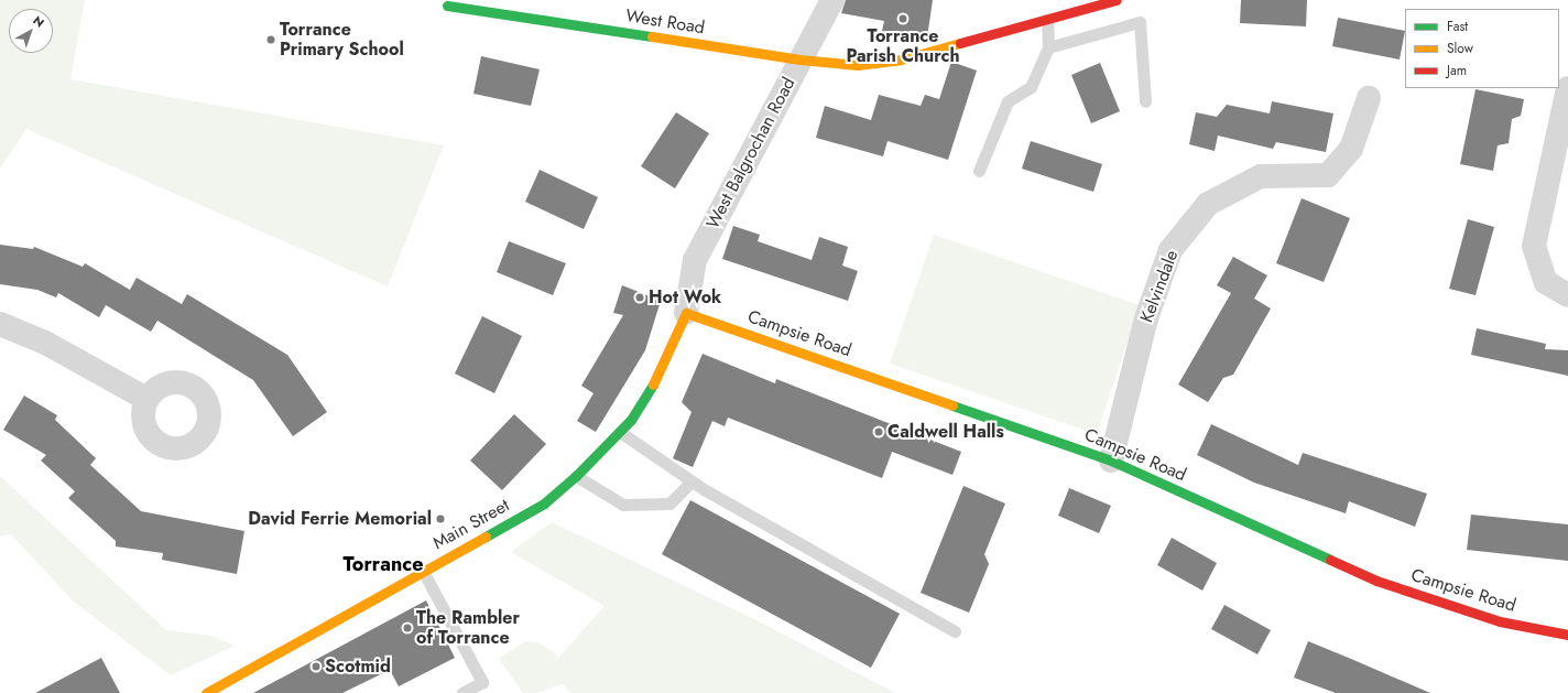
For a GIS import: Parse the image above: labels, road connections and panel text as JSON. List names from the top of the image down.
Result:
{
  "streets": {
    "main road": ["West Road", "Campsie Road", "Main Street"],
    "street": ["West Balgrochan Road", "Kelvindale"]
  },
  "crossings": [
    ["West Road", "West Balgrochan Road"],
    ["West Balgrochan Road", "Campsie Road"],
    ["West Balgrochan Road", "Main Street"],
    ["Kelvindale", "Campsie Road"],
    ["Campsie Road", "Main Street"]
  ],
  "districts": ["Torrance"],
  "places": [
    "Torrance Parish Church",
    "Torrance Primary School",
    "Hot Wok",
    "Caldwell Halls",
    "David Ferrie Memorial",
    "The Rambler of Torrance",
    "Scotmid"
  ],
  "legend": ["Fast", "Slow", "Jam"],
  "north": "top right"
}
